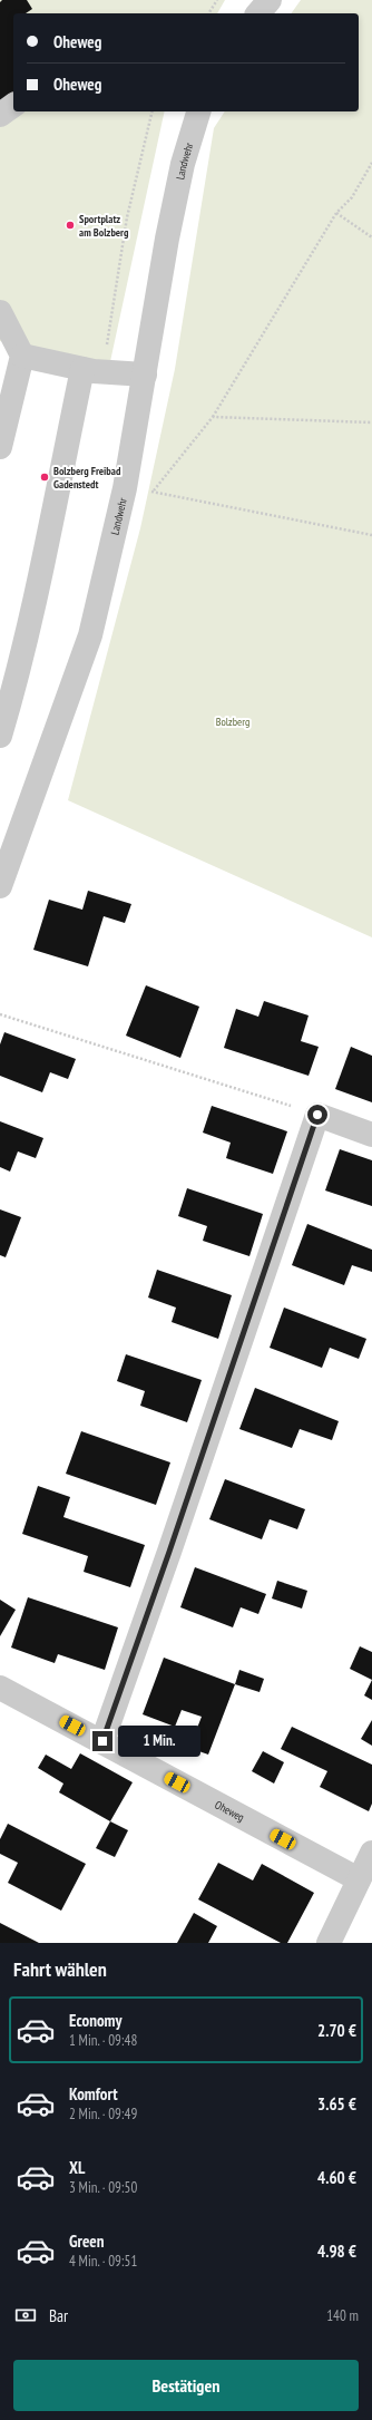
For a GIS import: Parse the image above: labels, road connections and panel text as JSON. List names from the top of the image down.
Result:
{
  "streets": {
    "street": ["Landwehr", "Oheweg"]
  },
  "parks": ["Bolzberg"],
  "places": ["Sportplatz am Bolzberg", "Bolzberg Freibad Gadenstedt"],
  "page": {
    "banner": ["Oheweg", "Oheweg"],
    "bubble": "1 Min.",
    "heading": "Fahrt wählen",
    "list": [
      {
        "name": "Economy",
        "note": "1 Min. · 09:48",
        "value": "2.70 €"
      },
      {
        "name": "Komfort",
        "note": "2 Min. · 09:49",
        "value": "3.65 €"
      },
      {
        "name": "XL",
        "note": "3 Min. · 09:50",
        "value": "4.60 €"
      },
      {
        "name": "Green",
        "note": "4 Min. · 09:51",
        "value": "4.98 €"
      }
    ],
    "pay": ["Bar", "140 m"],
    "buttons": "Bestätigen"
  }
}
